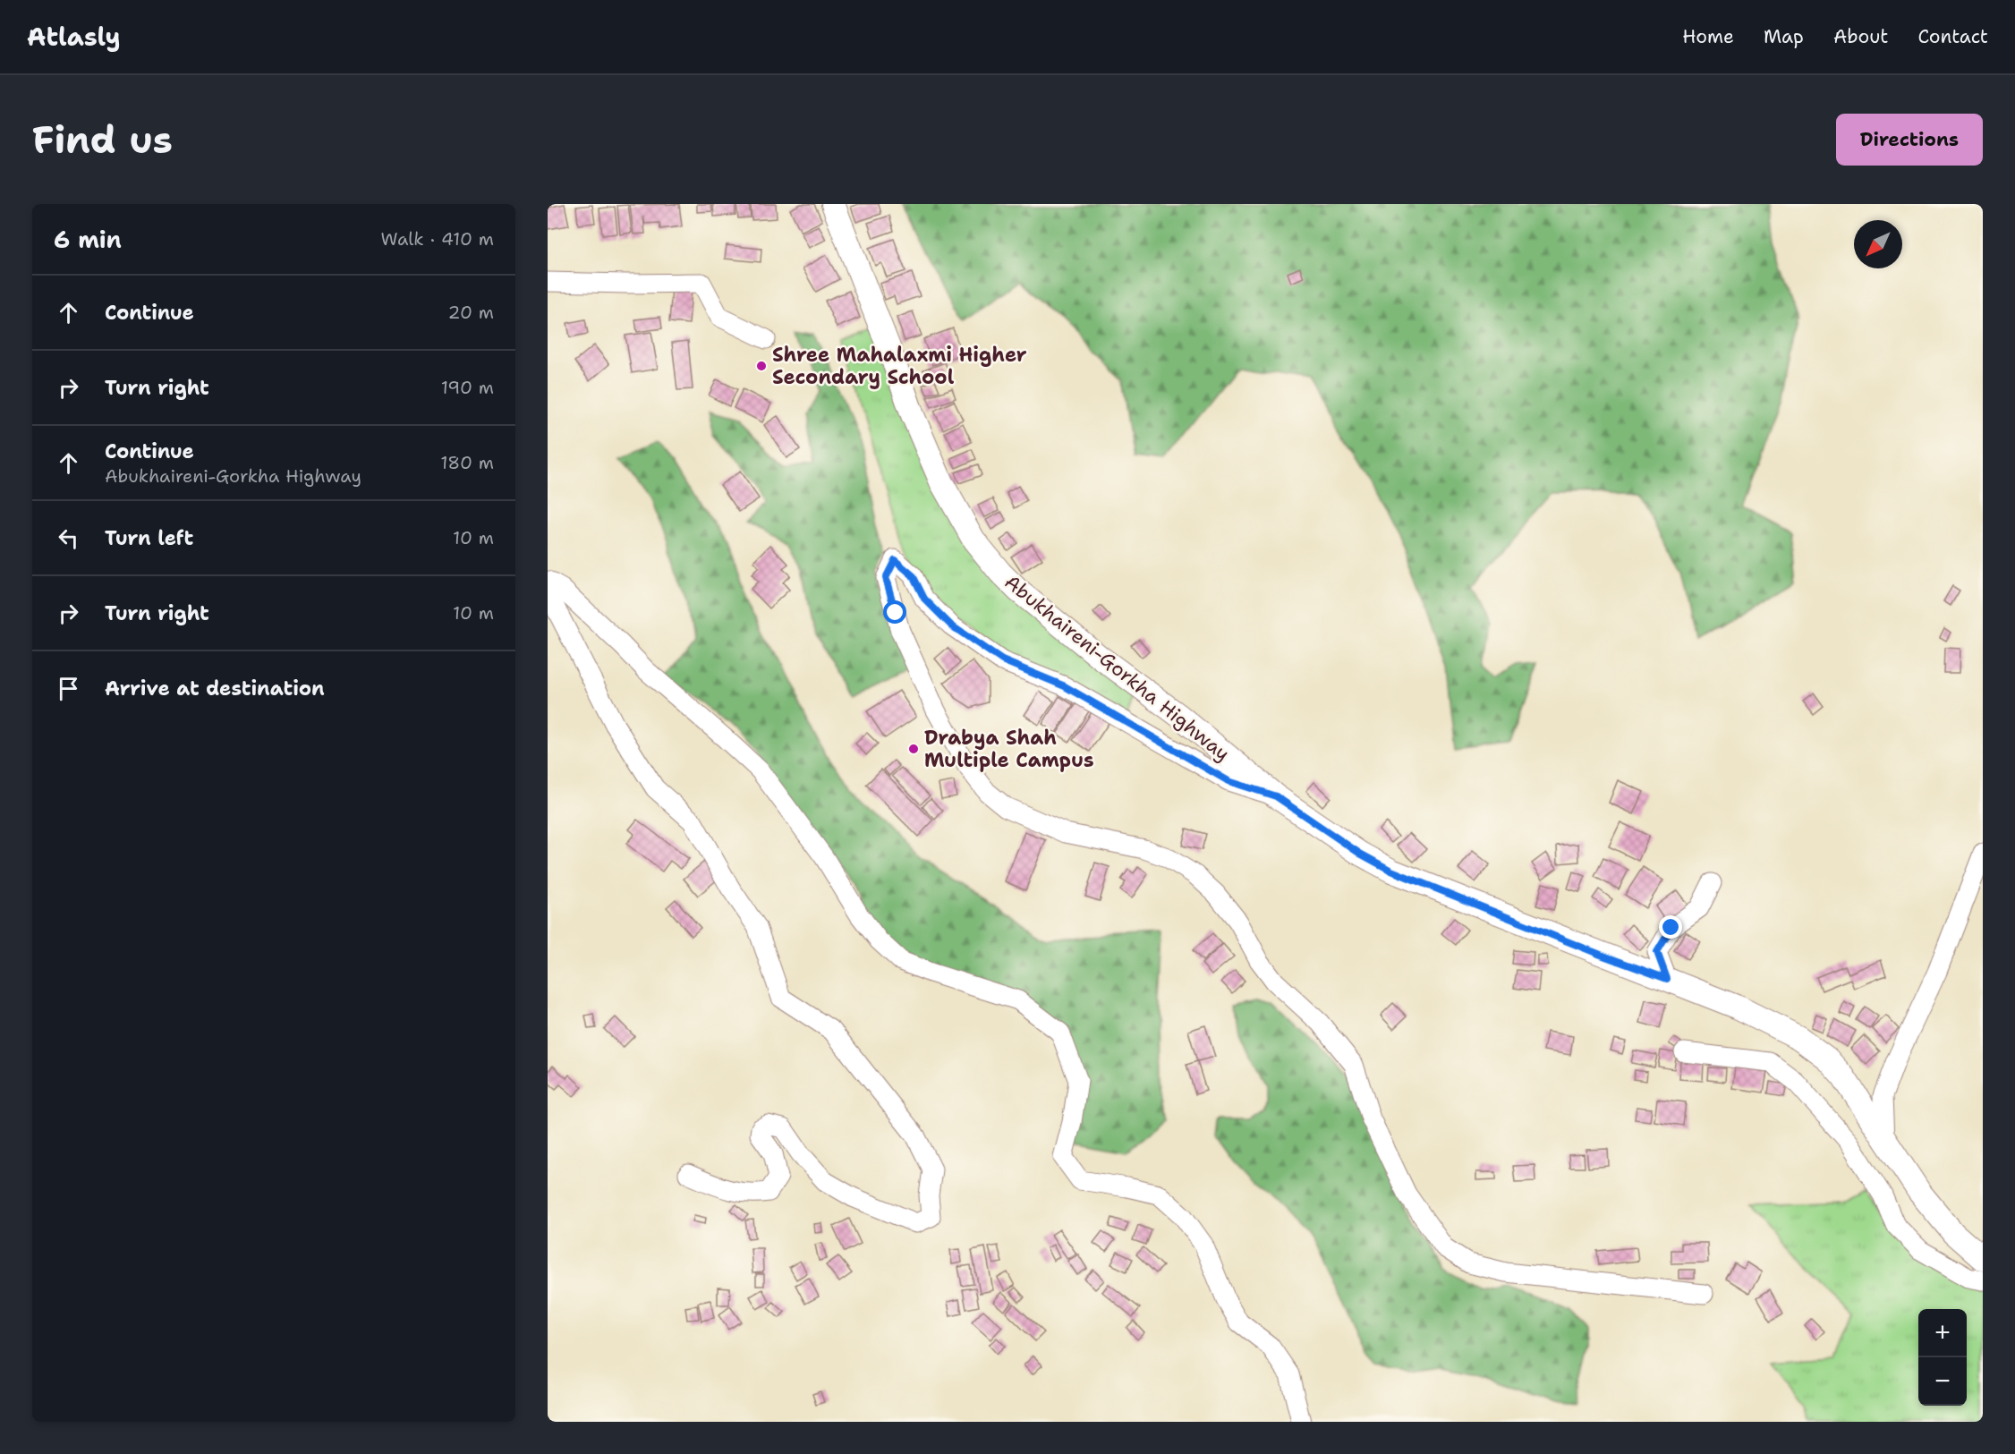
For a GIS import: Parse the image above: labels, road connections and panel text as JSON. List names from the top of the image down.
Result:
{
  "streets": {
    "main road": ["Abukhaireni-Gorkha Highway"]
  },
  "places": ["Shree Mahalaxmi Higher Secondary School", "Drabya Shah Multiple Campus"],
  "north": "bottom left",
  "page": {
    "header": "Atlasly",
    "nav": [
      "Home",
      "Map",
      "About",
      "Contact"
    ],
    "buttons": "Directions",
    "title": "Find us",
    "heading": ["6 min", "Walk · 410 m"],
    "list": [
      ["Continue", "20 m"],
      ["Turn right", "190 m"],
      ["Continue", "Abukhaireni-Gorkha Highway", "180 m"],
      ["Turn left", "10 m"],
      ["Turn right", "10 m"],
      "Arrive at destination"
    ],
    "map_buttons": ["+", "−"]
  }
}
